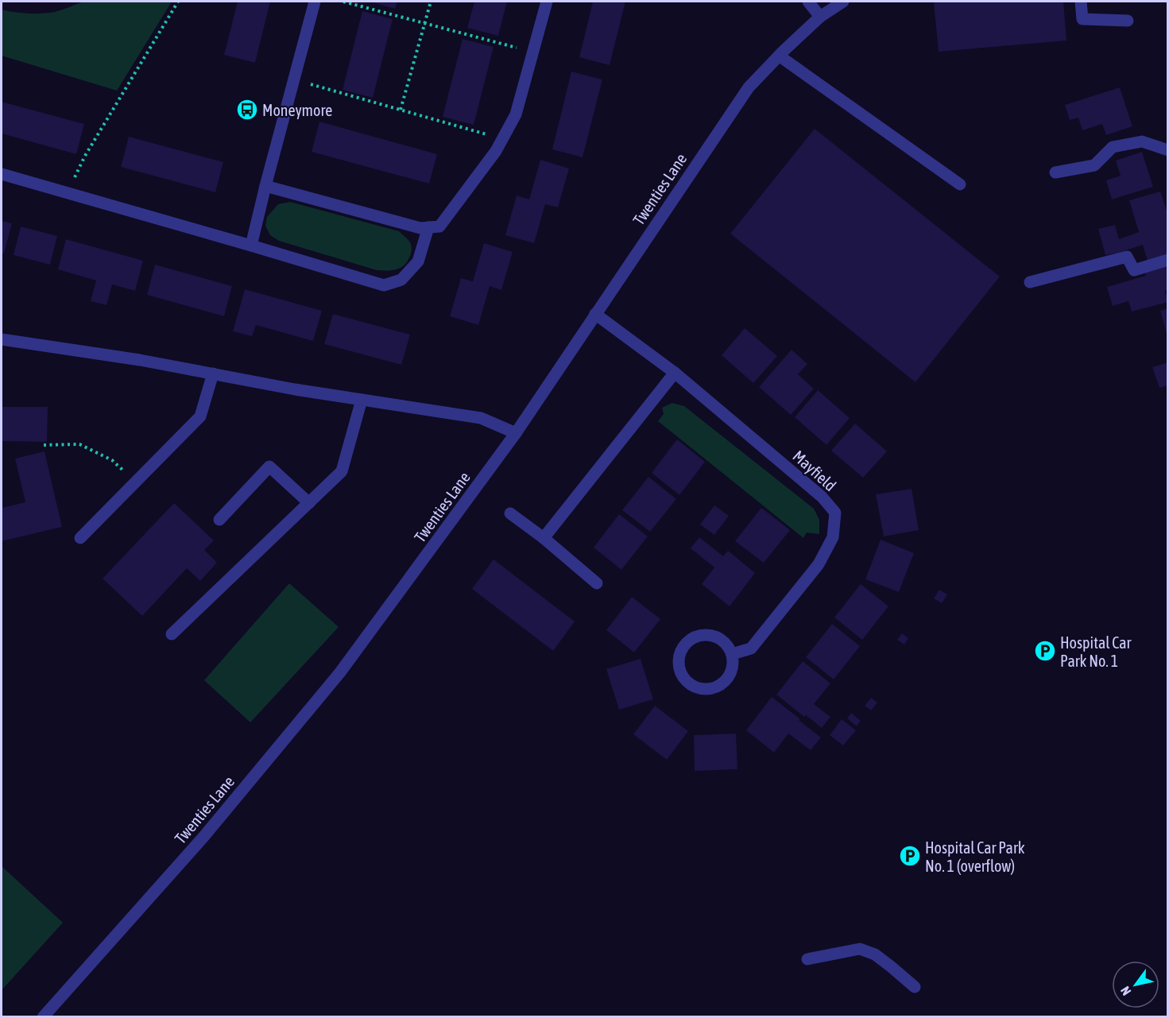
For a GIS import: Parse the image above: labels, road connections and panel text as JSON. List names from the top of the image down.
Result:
{
  "streets": {
    "street": ["Twenties Lane", "Mayfield"]
  },
  "crossings": [
    ["Twenties Lane", "Mayfield"]
  ],
  "places": {
    "bus stop": ["Moneymore"],
    "parking": ["Hospital Car Park No. 1", "Hospital Car Park No. 1 (overflow)"]
  },
  "north": "bottom left"
}
